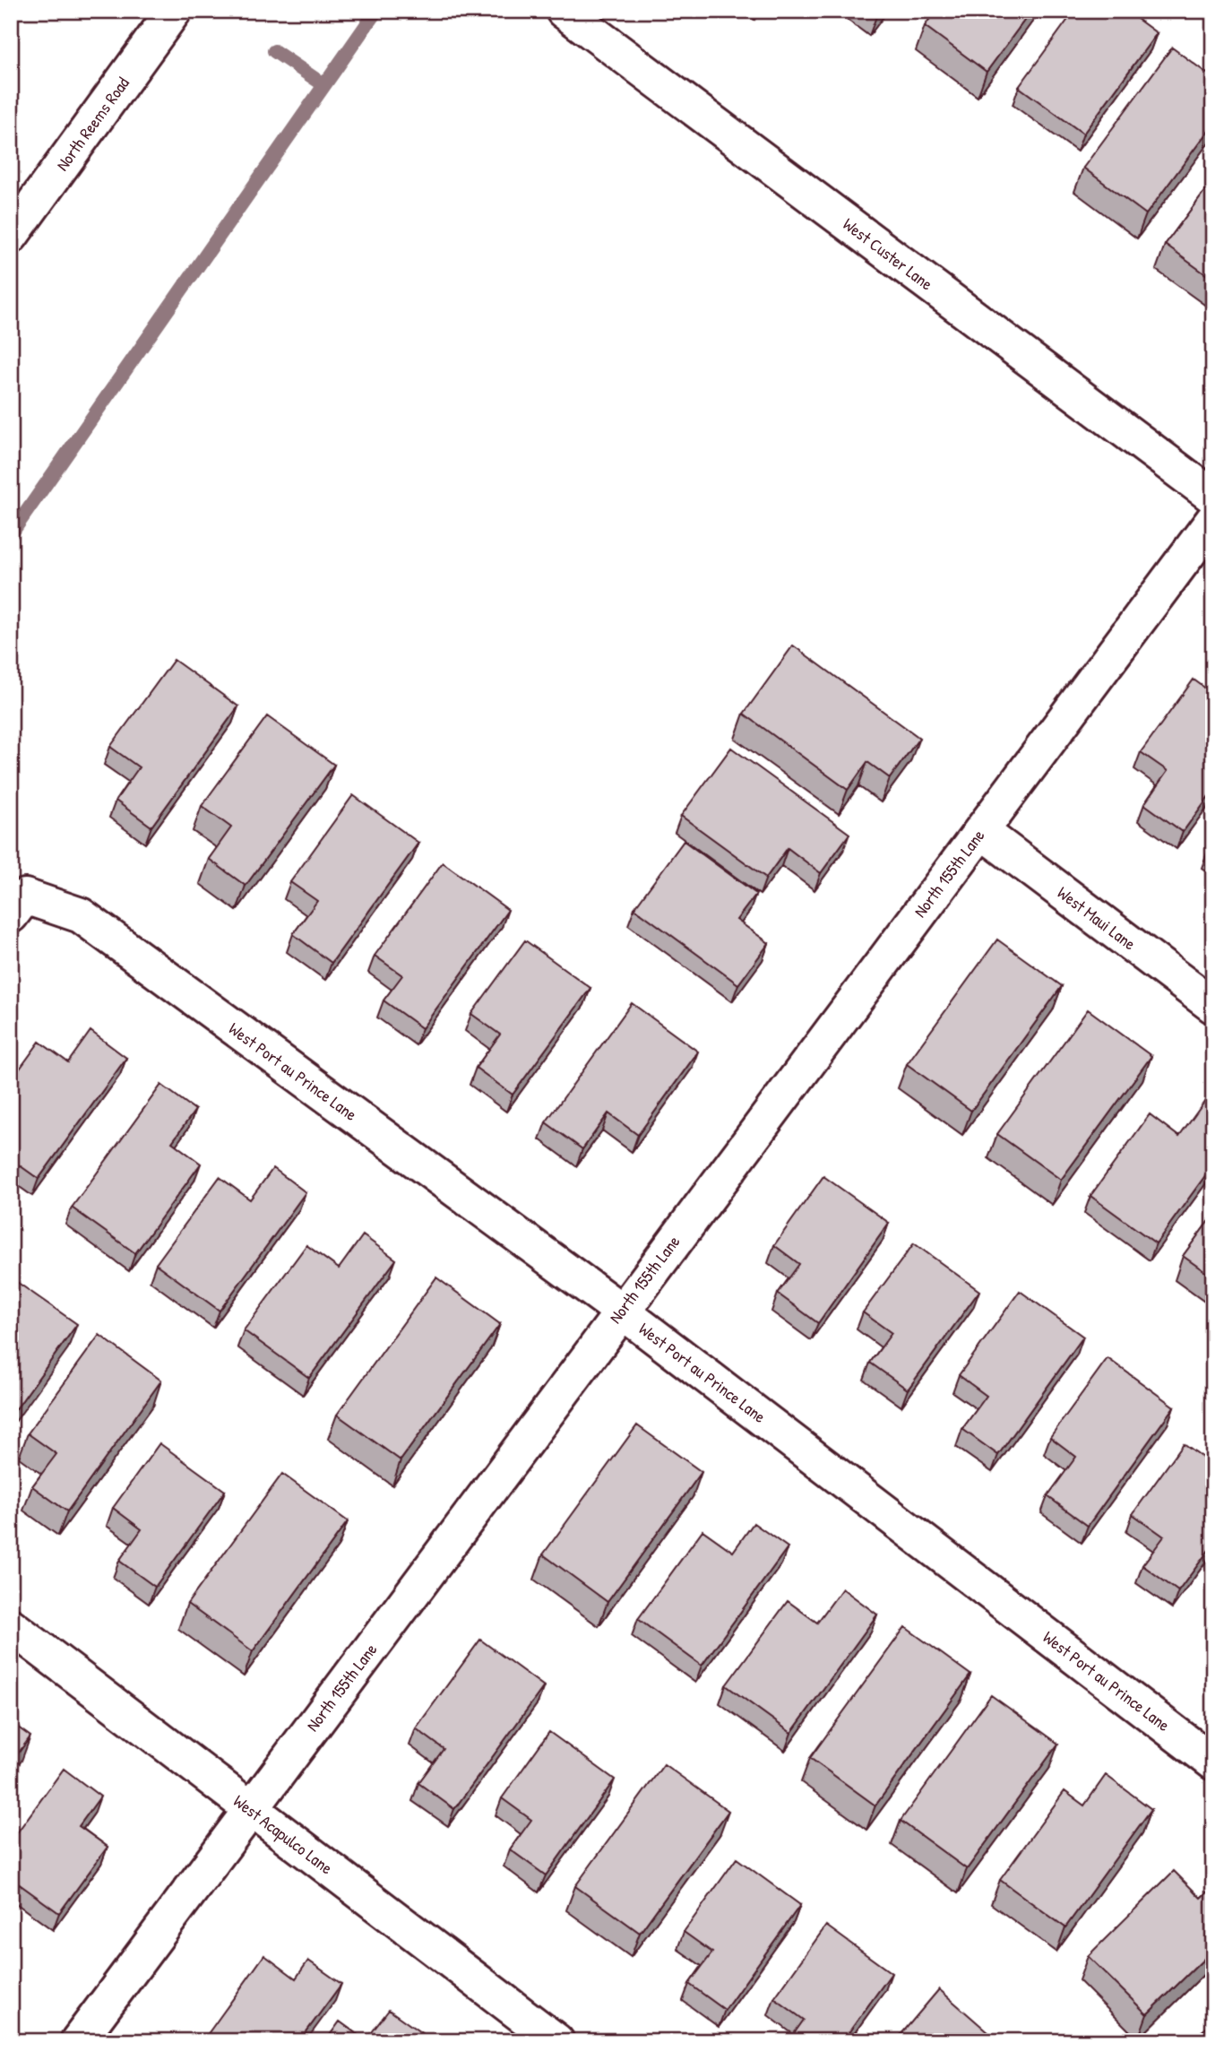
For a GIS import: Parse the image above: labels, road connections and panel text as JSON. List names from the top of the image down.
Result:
{
  "streets": {
    "street": [
      "North Reems Road",
      "West Custer Lane",
      "North 155th Lane",
      "West Maui Lane",
      "West Port au Prince Lane",
      "West Acapulco Lane"
    ]
  },
  "crossings": [
    ["North 155th Lane", "West Maui Lane"],
    ["North 155th Lane", "West Port au Prince Lane"],
    ["North 155th Lane", "West Acapulco Lane"]
  ]
}
